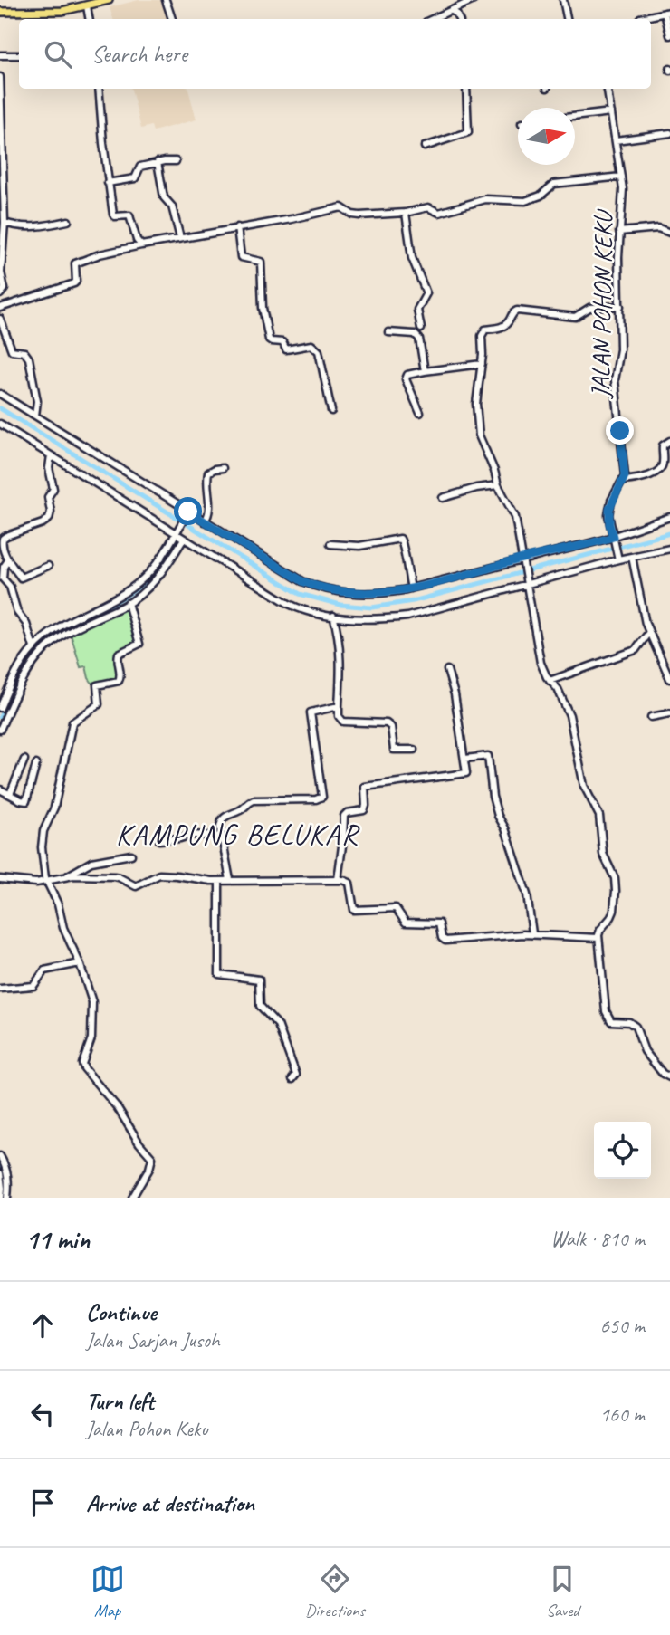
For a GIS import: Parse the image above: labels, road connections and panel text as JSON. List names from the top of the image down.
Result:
{
  "streets": {
    "street": ["JALAN POHON KEKU"]
  },
  "districts": ["KAMPUNG BELUKAR"],
  "north": "right",
  "page": {
    "search": "Search here",
    "heading": ["11 min", "Walk · 810 m"],
    "list": [
      ["Continue", "Jalan Sarjan Jusoh", "650 m"],
      ["Turn left", "Jalan Pohon Keku", "160 m"],
      "Arrive at destination"
    ],
    "nav": ["Map", "Directions", "Saved"]
  }
}
